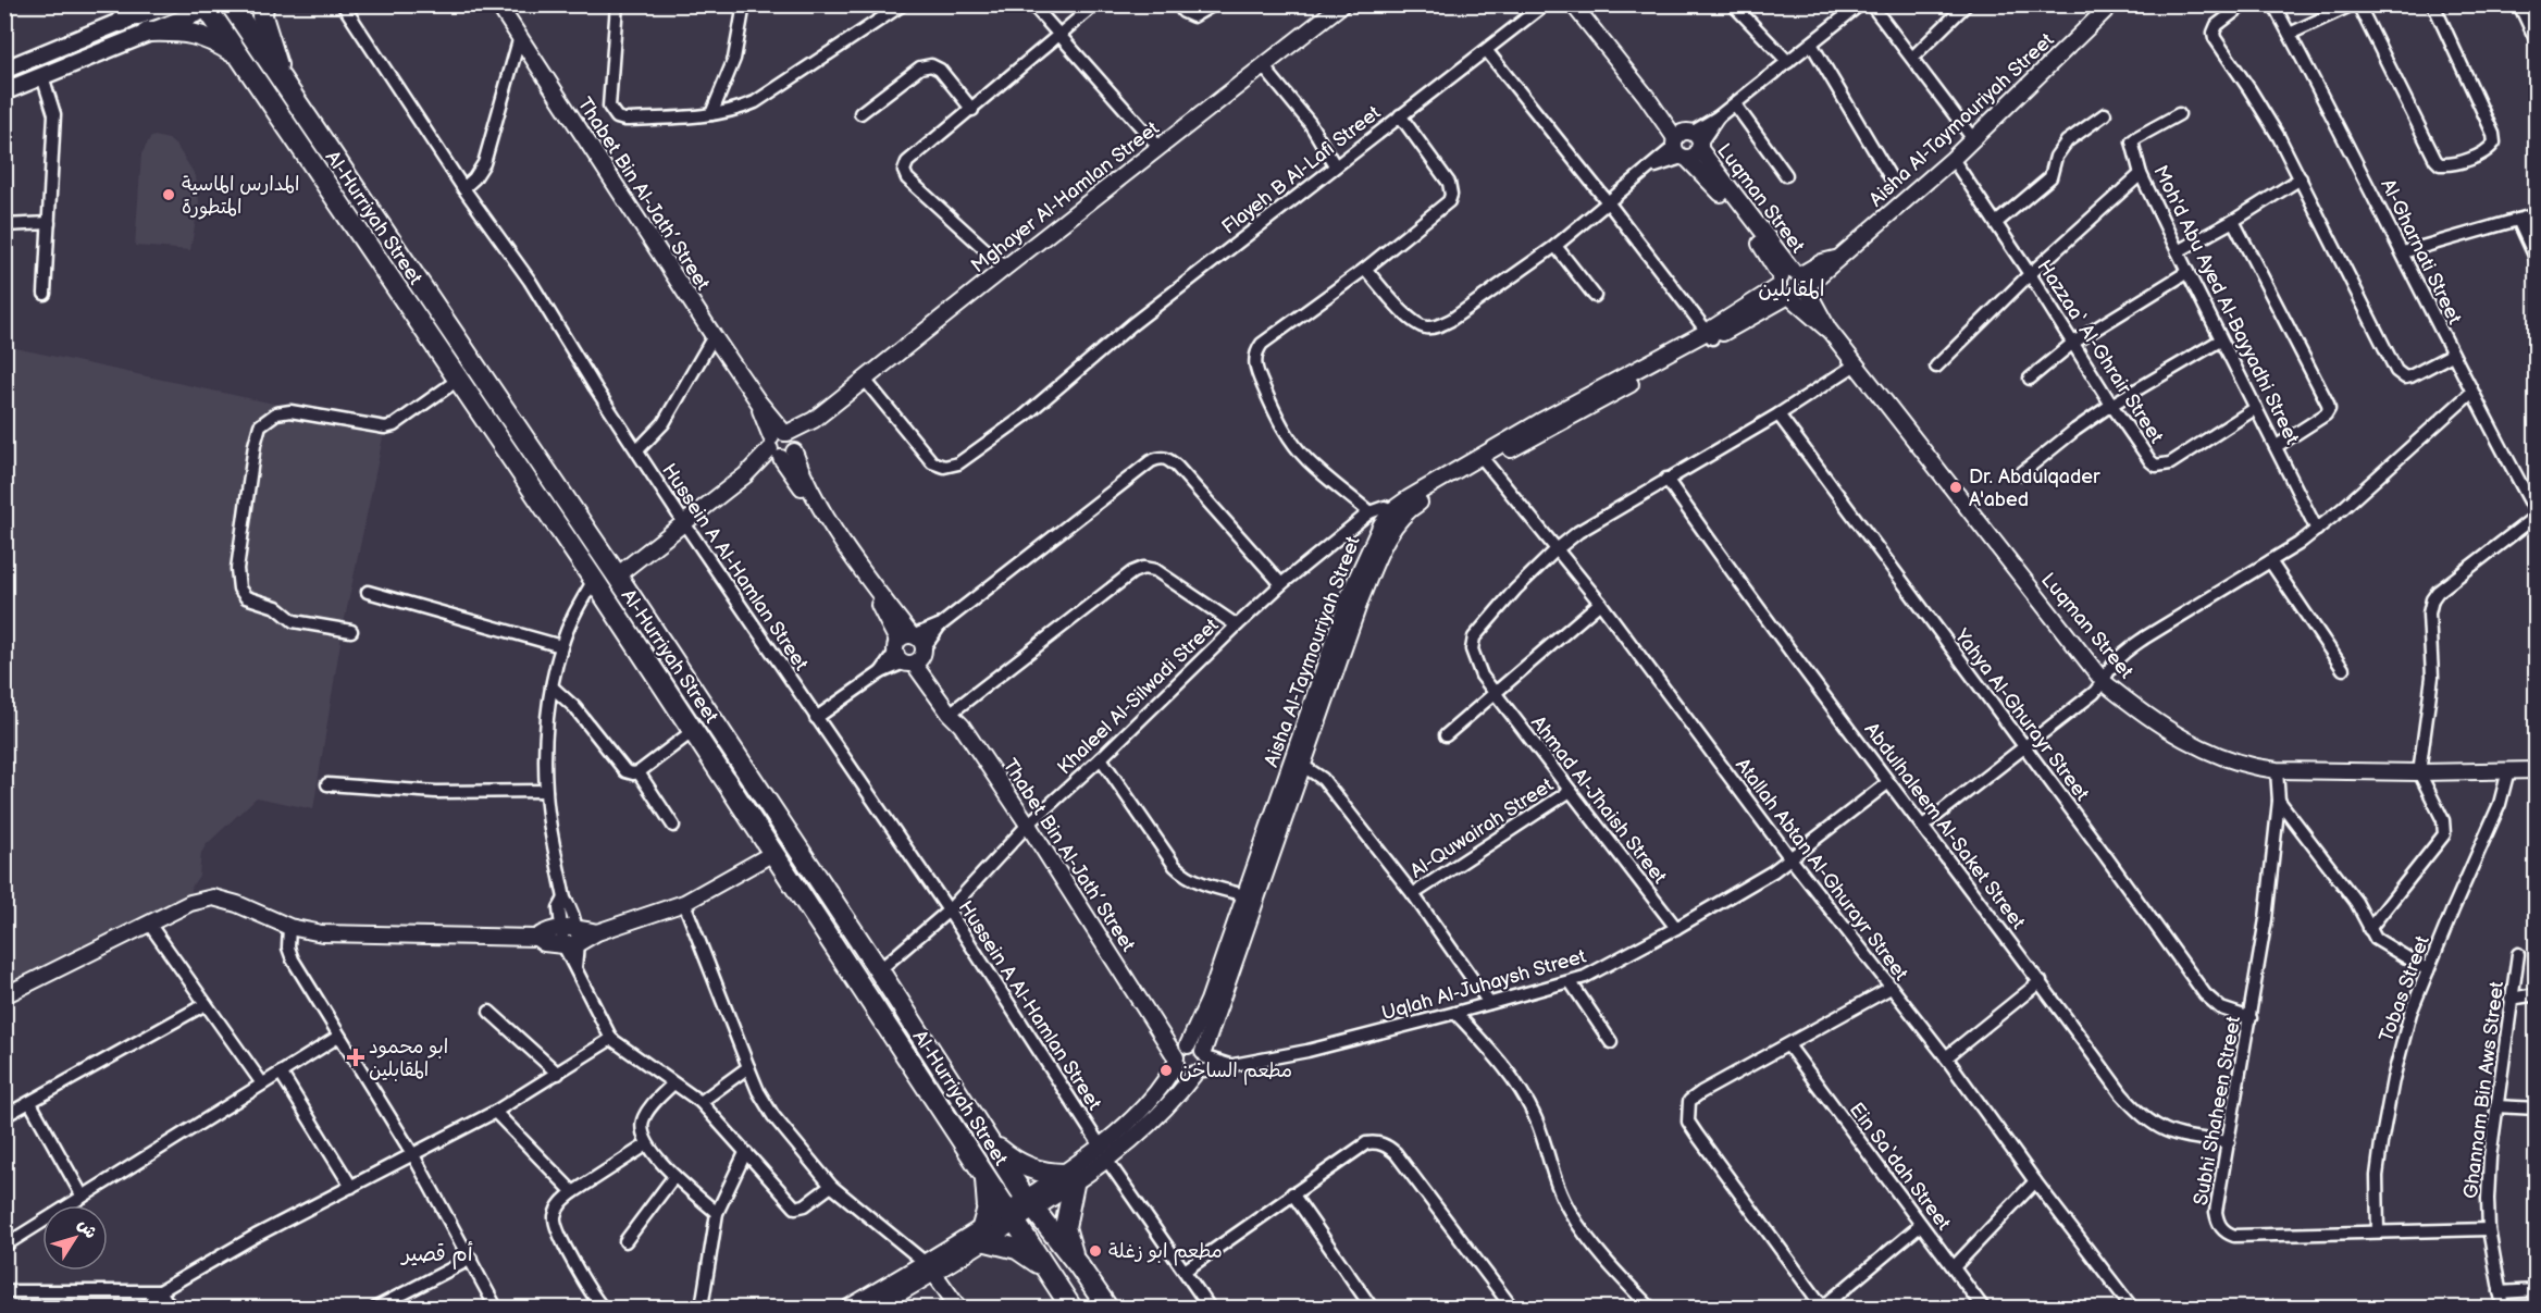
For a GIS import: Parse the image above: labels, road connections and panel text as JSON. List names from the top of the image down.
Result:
{
  "streets": {
    "highway": ["Al-Hurriyah Street"],
    "street": [
      "Aisha Al-Taymouriyah Street",
      "Flayeh B Al-Lafi Street",
      "Thabet Bin Al-Jath’ Street",
      "Mghayer Al-Hamlan Street",
      "Luqman Street",
      "Al-Gharnati Street",
      "Moh'd Abu Ayed Al-Bayyadhi Street",
      "Hazzaa‘ Al-Ghrair Street",
      "Hussein A Al-Hamlan Street",
      "Khaleel Al-Silwadi Street",
      "Yahya Al-Ghurayr Street",
      "Ahmad Al-Jhaish Street",
      "Abdulhaleem Al-Saket Street",
      "Al-Quwairah Street",
      "Atallah Abtan Al-Ghurayr Street",
      "Uqlah Al-Juhaysh Street",
      "Tobas Street",
      "Ghannam Bin Aws Street",
      "Subhi Shaheen Street",
      "Ein Sa‘dah Street"
    ]
  },
  "crossings": [
    ["Aisha Al-Taymouriyah Street", "Thabet Bin Al-Jath’ Street"],
    ["Aisha Al-Taymouriyah Street", "Luqman Street"],
    ["Aisha Al-Taymouriyah Street", "Hazzaa‘ Al-Ghrair Street"],
    ["Aisha Al-Taymouriyah Street", "Hussein A Al-Hamlan Street"],
    ["Aisha Al-Taymouriyah Street", "Atallah Abtan Al-Ghurayr Street"],
    ["Aisha Al-Taymouriyah Street", "Uqlah Al-Juhaysh Street"],
    ["Flayeh B Al-Lafi Street", "Mghayer Al-Hamlan Street"],
    ["Thabet Bin Al-Jath’ Street", "Mghayer Al-Hamlan Street"],
    ["Thabet Bin Al-Jath’ Street", "Khaleel Al-Silwadi Street"],
    ["Thabet Bin Al-Jath’ Street", "Uqlah Al-Juhaysh Street"],
    ["Mghayer Al-Hamlan Street", "Al-Hurriyah Street"],
    ["Mghayer Al-Hamlan Street", "Hussein A Al-Hamlan Street"],
    ["Luqman Street", "Tobas Street"],
    ["Luqman Street", "Subhi Shaheen Street"],
    ["Al-Hurriyah Street", "Khaleel Al-Silwadi Street"],
    ["Moh'd Abu Ayed Al-Bayyadhi Street", "Hazzaa‘ Al-Ghrair Street"],
    ["Hussein A Al-Hamlan Street", "Khaleel Al-Silwadi Street"],
    ["Yahya Al-Ghurayr Street", "Subhi Shaheen Street"],
    ["Ahmad Al-Jhaish Street", "Al-Quwairah Street"],
    ["Ahmad Al-Jhaish Street", "Uqlah Al-Juhaysh Street"],
    ["Abdulhaleem Al-Saket Street", "Uqlah Al-Juhaysh Street"],
    ["Abdulhaleem Al-Saket Street", "Subhi Shaheen Street"],
    ["Atallah Abtan Al-Ghurayr Street", "Uqlah Al-Juhaysh Street"],
    ["Tobas Street", "Subhi Shaheen Street"],
    ["Ghannam Bin Aws Street", "Subhi Shaheen Street"]
  ],
  "districts": ["المقابلين", "أم قصير"],
  "places": {
    "other": [
      "المدارس الماسية المتطورة",
      "Dr. Abdulqader A'abed",
      "مطعم الساخن",
      "مطعم ابو زغلة"
    ],
    "health": ["ابو محمود المقابلين"]
  },
  "north": "top right"
}
